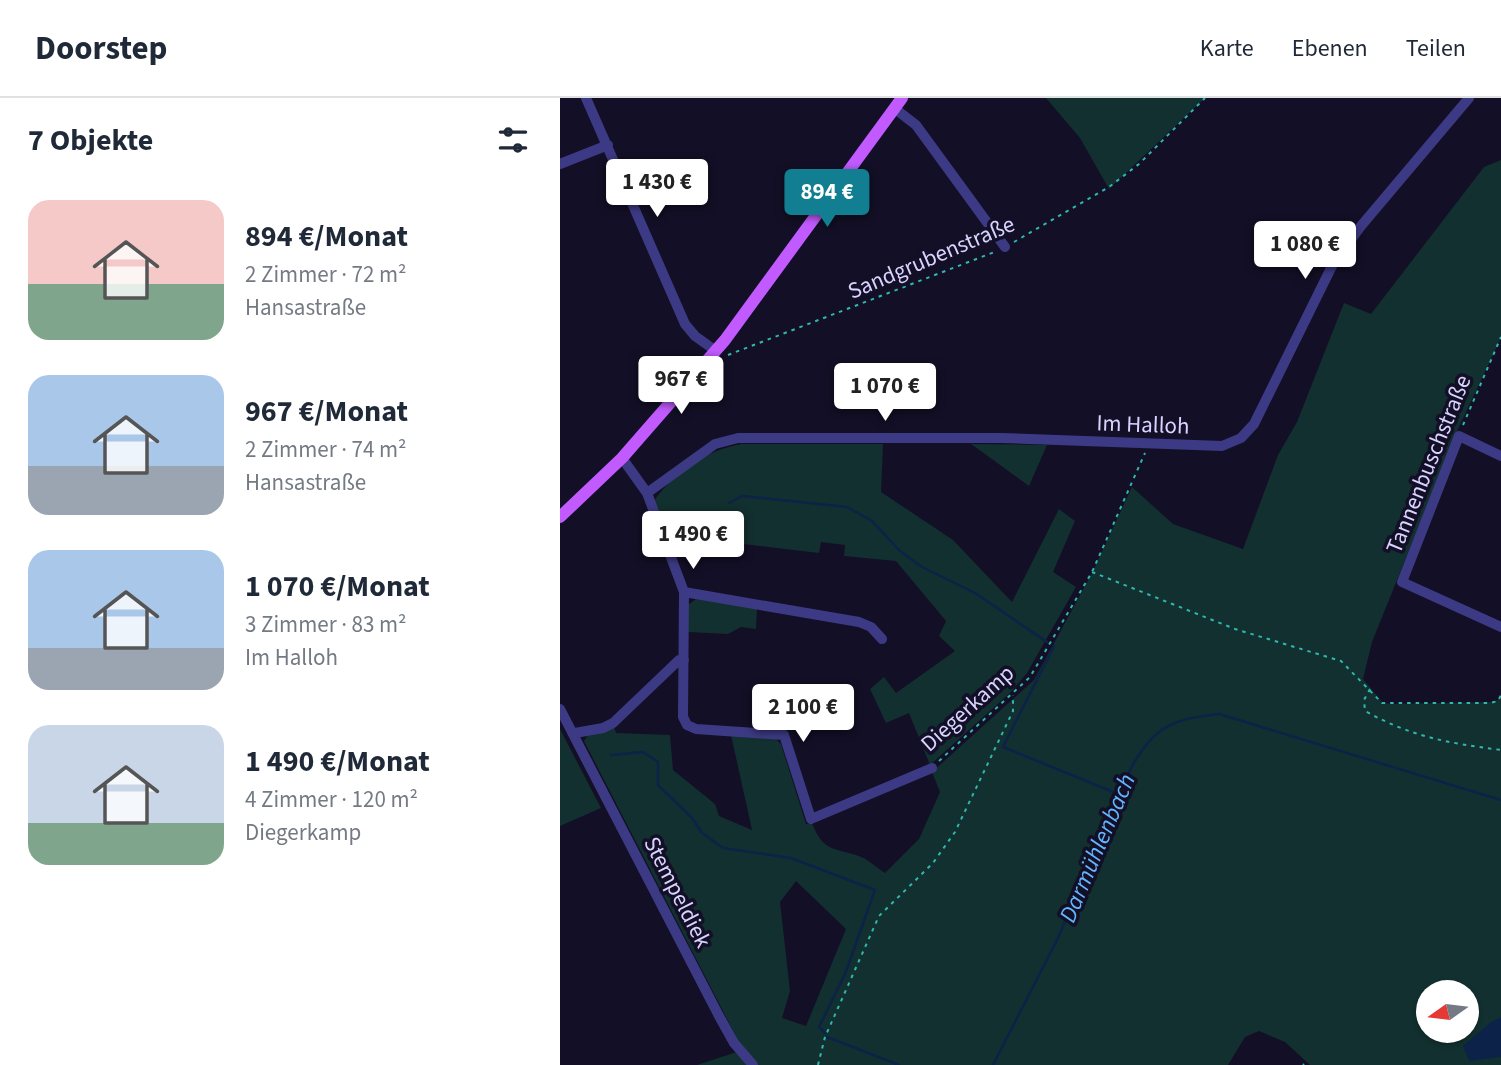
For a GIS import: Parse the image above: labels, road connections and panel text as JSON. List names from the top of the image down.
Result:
{
  "streets": {
    "street": [
      "Im Halloh",
      "Tannenbuschstraße",
      "Diegerkamp",
      "Stempeldiek"
    ],
    "path": ["Sandgrubenstraße"]
  },
  "crossings": [
    ["Im Halloh", "Diegerkamp"]
  ],
  "water": ["Darmühlenbach"],
  "north": "left",
  "page": {
    "header": "Doorstep",
    "nav": ["Karte", "Ebenen", "Teilen"],
    "heading": "7 Objekte",
    "price": [
      "1 430 €",
      "894 €",
      "1 080 €",
      "967 €",
      "1 070 €",
      "1 490 €",
      "2 100 €"
    ],
    "list": [
      {
        "name": "894 €/Monat",
        "note": "2 Zimmer · 72 m² · Hansastraße"
      },
      {
        "name": "967 €/Monat",
        "note": "2 Zimmer · 74 m² · Hansastraße"
      },
      {
        "name": "1 070 €/Monat",
        "note": "3 Zimmer · 83 m² · Im Halloh"
      },
      {
        "name": "1 490 €/Monat",
        "note": "4 Zimmer · 120 m² · Diegerkamp"
      }
    ]
  }
}
